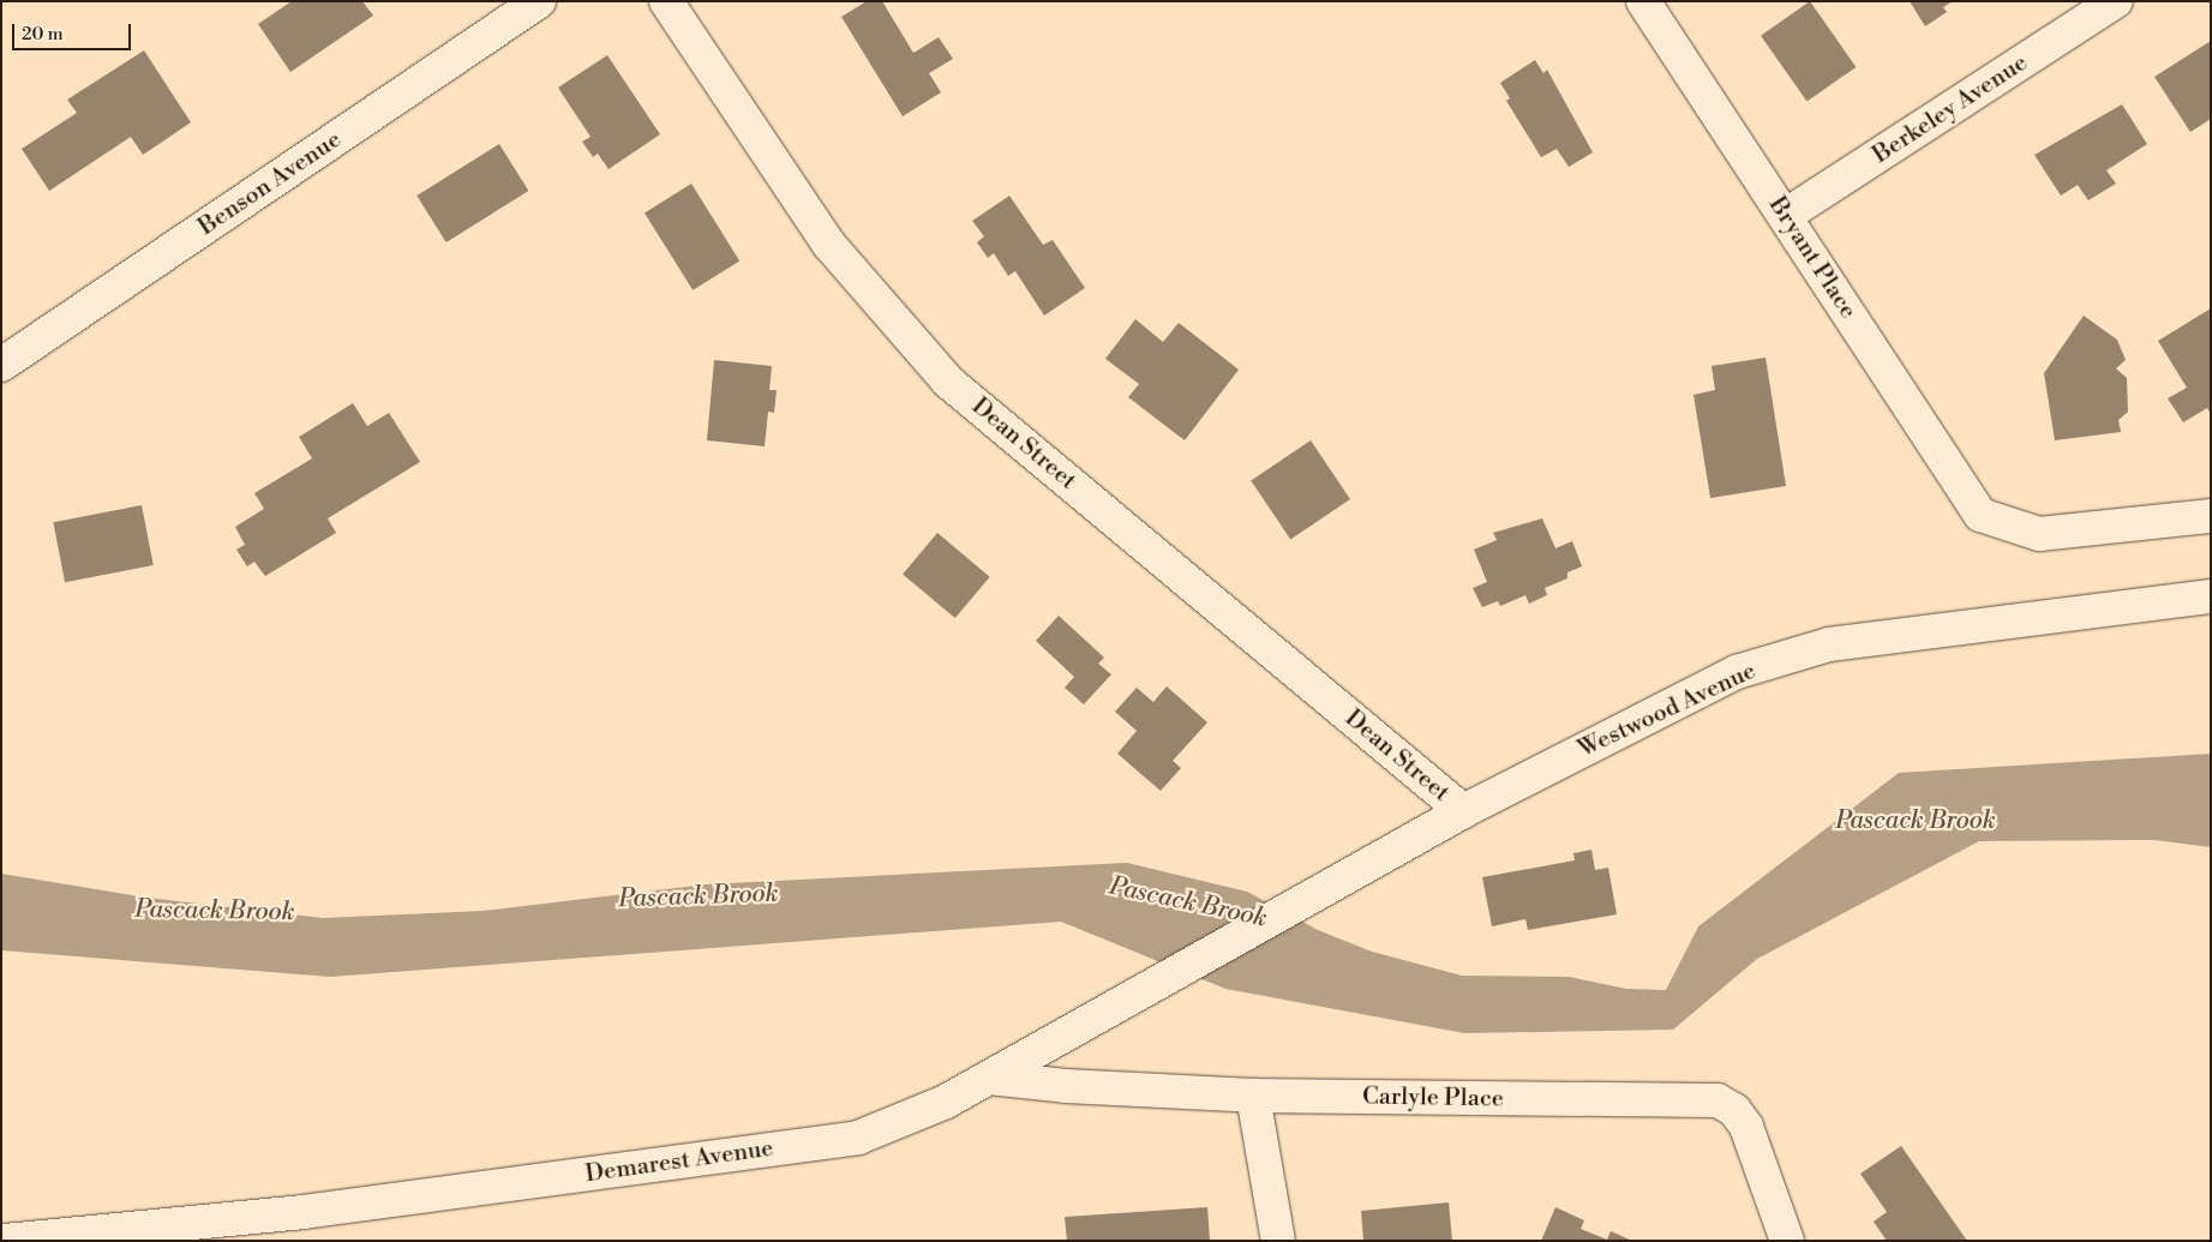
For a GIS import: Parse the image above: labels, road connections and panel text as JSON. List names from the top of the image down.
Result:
{
  "streets": {
    "street": [
      "Berkeley Avenue",
      "Benson Avenue",
      "Bryant Place",
      "Dean Street",
      "Westwood Avenue",
      "Carlyle Place",
      "Demarest Avenue"
    ]
  },
  "crossings": [
    ["Berkeley Avenue", "Bryant Place"],
    ["Dean Street", "Westwood Avenue"],
    ["Westwood Avenue", "Demarest Avenue"],
    ["Carlyle Place", "Demarest Avenue"]
  ],
  "water": ["Pascack Brook"],
  "scale_bar": "20 m"
}
